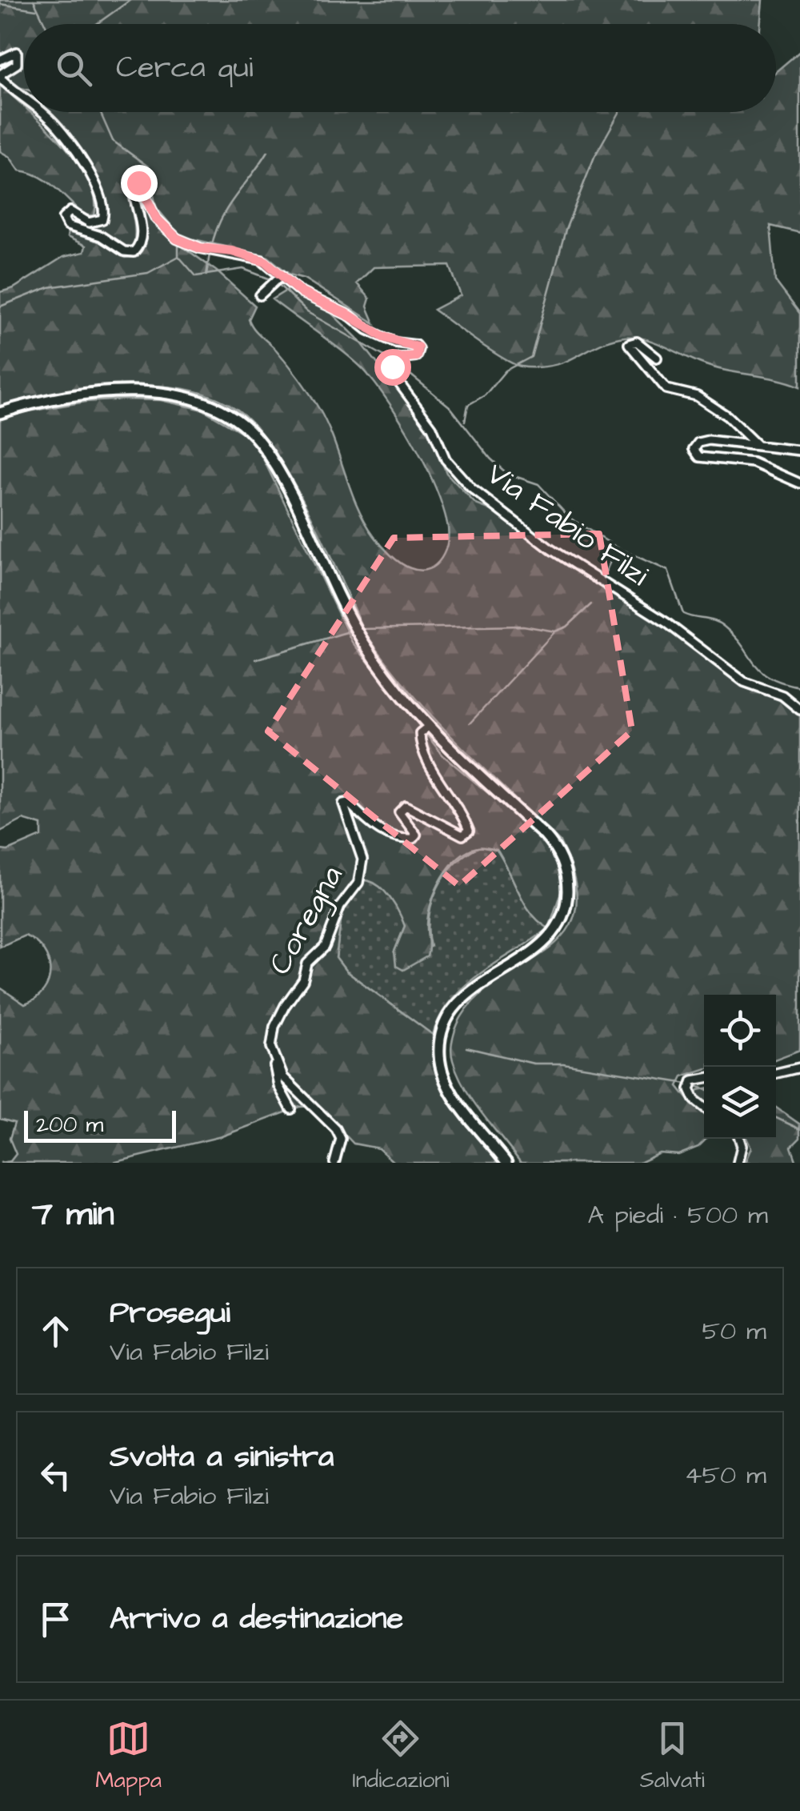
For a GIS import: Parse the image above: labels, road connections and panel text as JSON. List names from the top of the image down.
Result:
{
  "streets": {
    "street": ["Via Fabio Filzi", "Coregna"]
  },
  "scale_bar": "200 m",
  "page": {
    "search": "Cerca qui",
    "scale": "200 m",
    "heading": ["7 min", "A piedi · 500 m"],
    "list": [
      ["Prosegui", "Via Fabio Filzi", "50 m"],
      ["Svolta a sinistra", "Via Fabio Filzi", "450 m"],
      "Arrivo a destinazione"
    ],
    "nav": ["Mappa", "Indicazioni", "Salvati"]
  }
}
